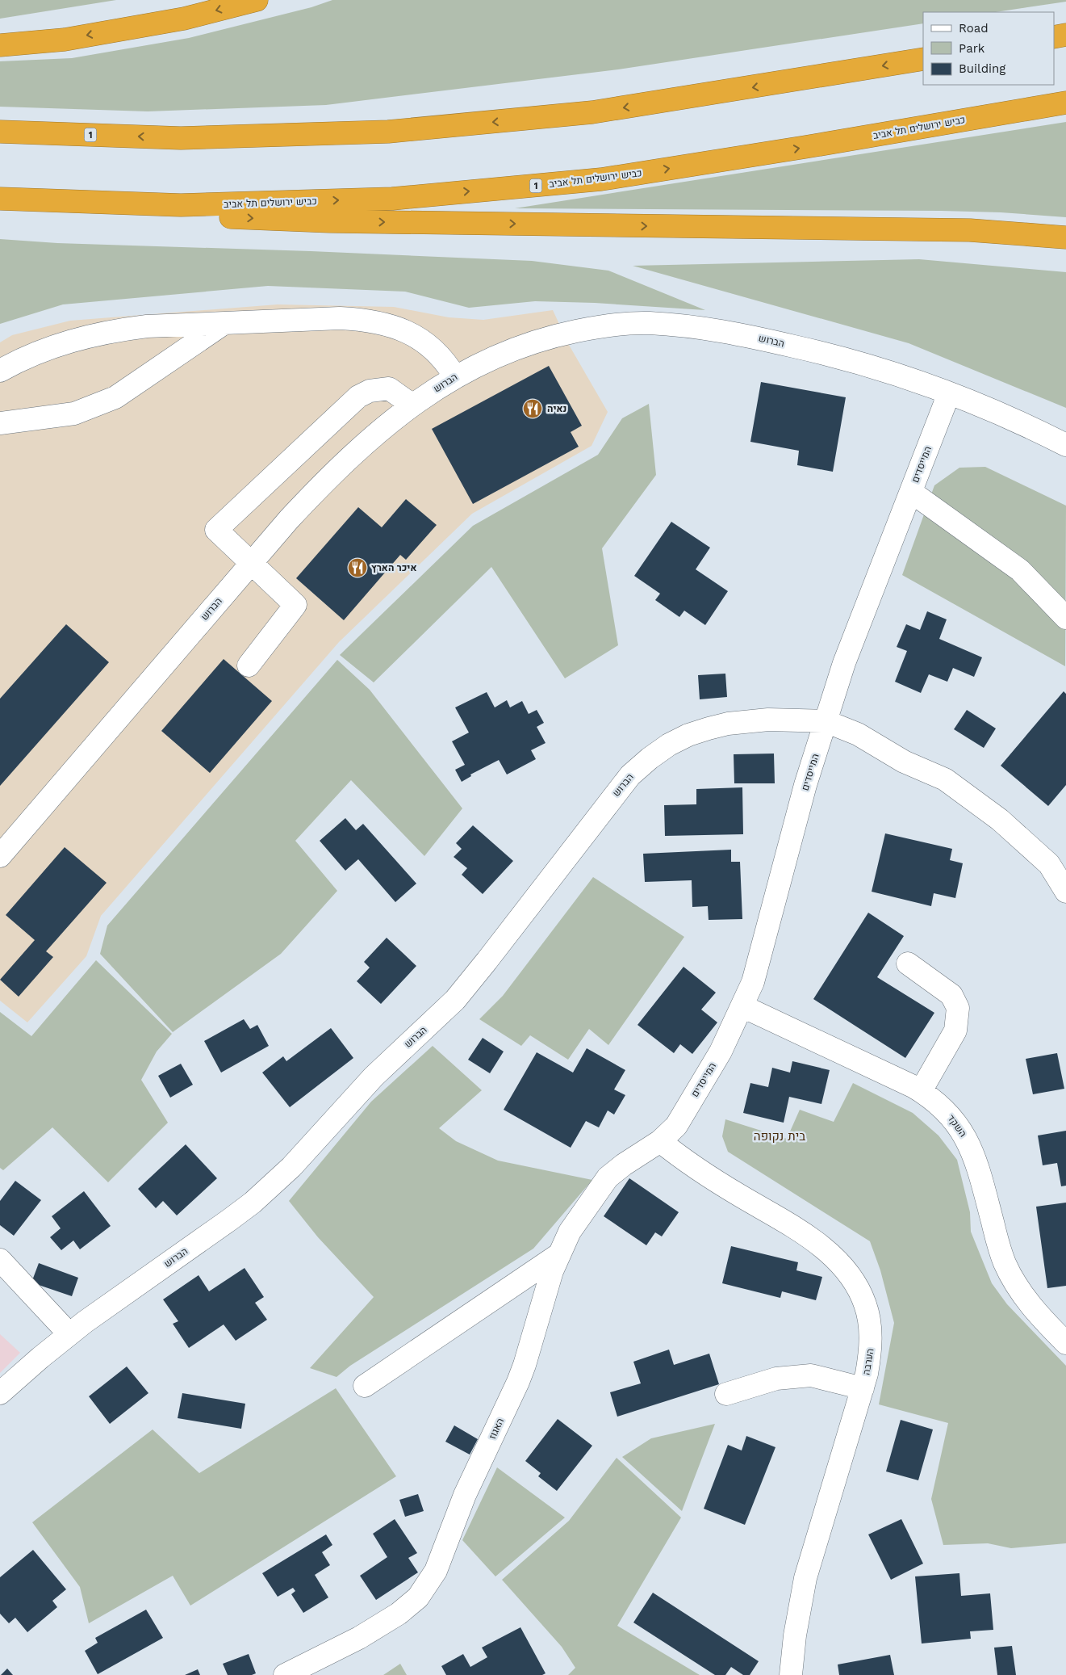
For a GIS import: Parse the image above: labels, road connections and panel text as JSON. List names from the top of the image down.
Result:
{
  "streets": {
    "highway": ["כביש ירושלים תל אביב", "1"],
    "street": [
      "הברוש",
      "המייסדים",
      "השקד",
      "הערבה",
      "האגוז"
    ]
  },
  "crossings": [
    ["הברוש", "המייסדים"],
    ["המייסדים", "השקד"],
    ["המייסדים", "הערבה"],
    ["המייסדים", "האגוז"],
    ["הערבה", "האגוז"]
  ],
  "districts": ["בית נקופה"],
  "places": {
    "restaurant": ["נאיה", "איכר הארץ"]
  },
  "legend": ["Road", "Park", "Building"]
}
